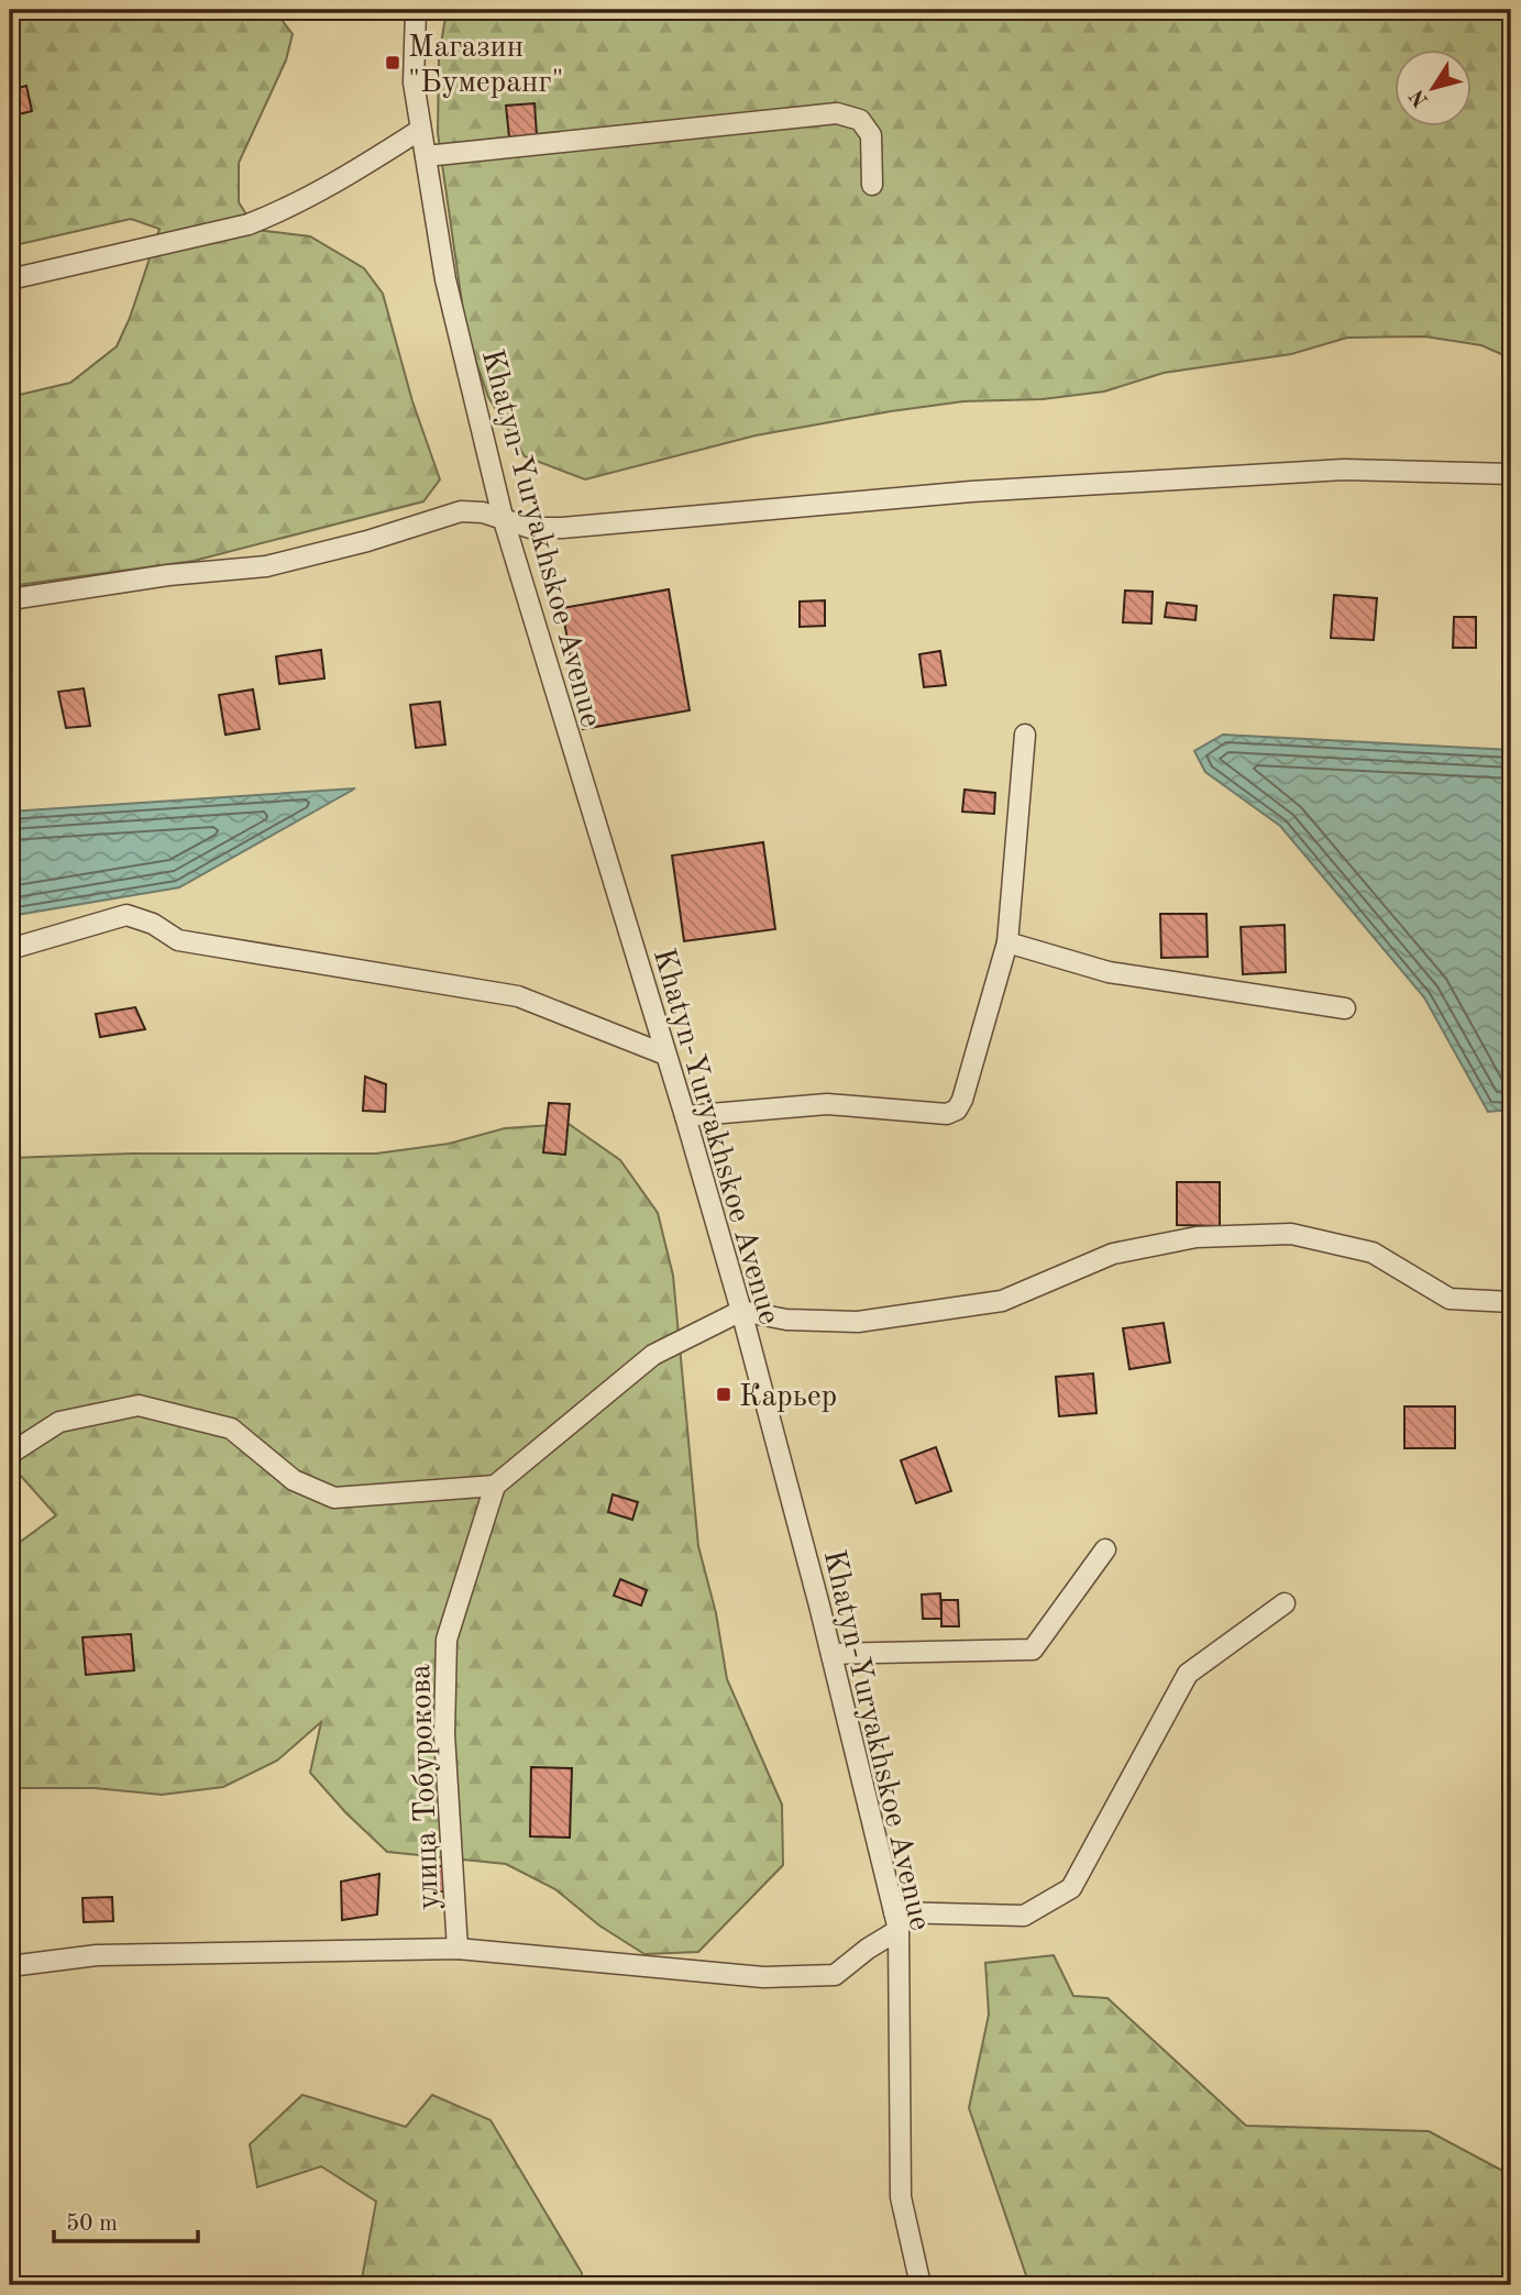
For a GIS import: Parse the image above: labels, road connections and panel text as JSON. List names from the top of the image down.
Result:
{
  "streets": {
    "street": ["Khatyn-Yuryakhskoe Avenue", "улица Тобурокова"]
  },
  "places": {
    "transit": ["Магазин \"Бумеранг\"", "Карьер"]
  },
  "scale_bar": "50 m",
  "north": "bottom left"
}
